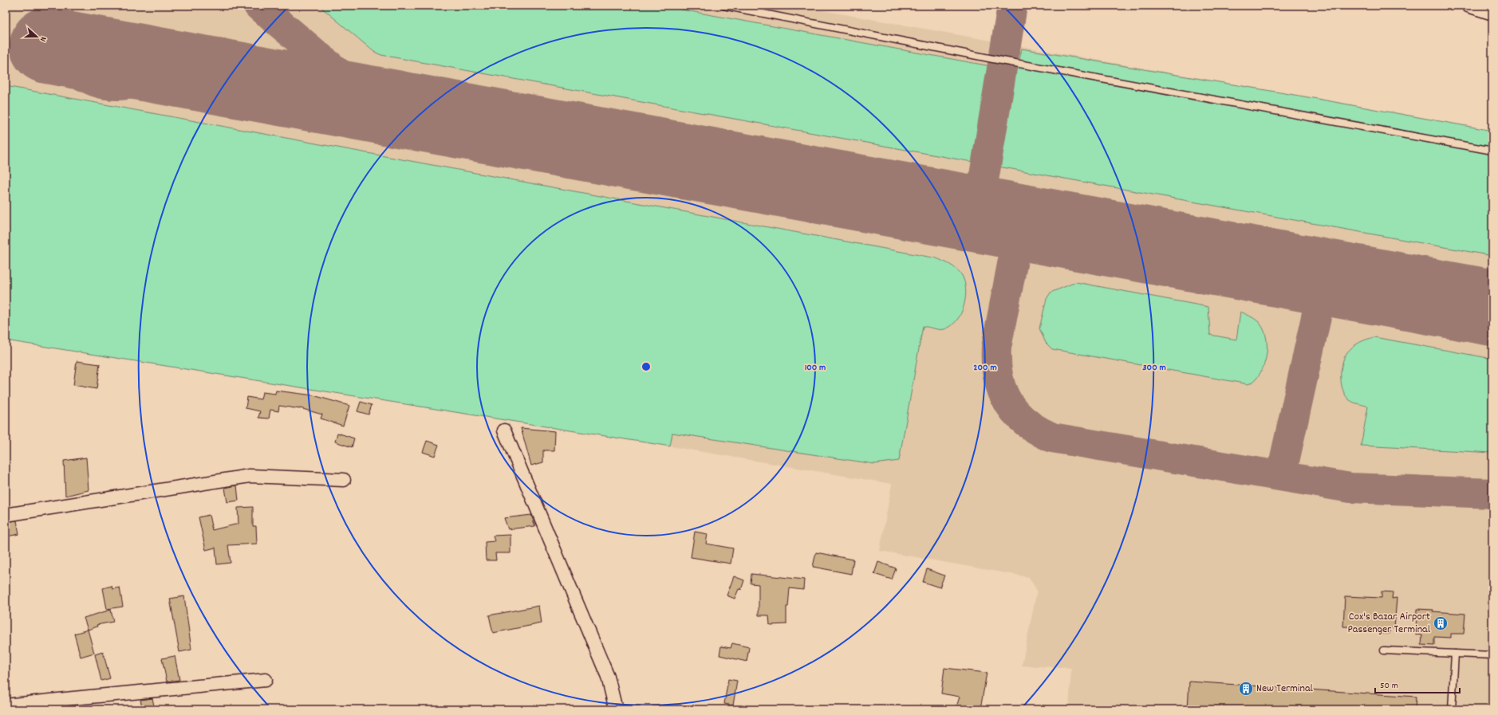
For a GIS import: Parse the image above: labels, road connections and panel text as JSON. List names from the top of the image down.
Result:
{
  "places": {
    "building": ["Cox's Bazar Airport Passenger Terminal", "New Terminal"]
  },
  "scale_bar": "50 m",
  "north": "right",
  "rings": ["100 m", "200 m", "300 m"]
}
